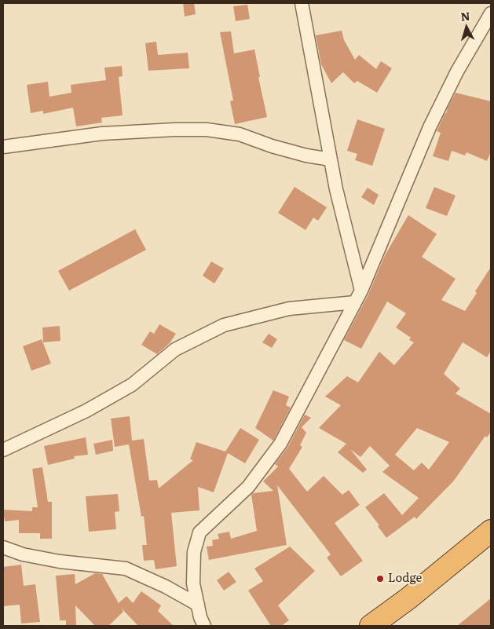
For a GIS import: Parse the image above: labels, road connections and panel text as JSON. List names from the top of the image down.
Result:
{
  "places": ["Lodge"],
  "north": "top"
}
